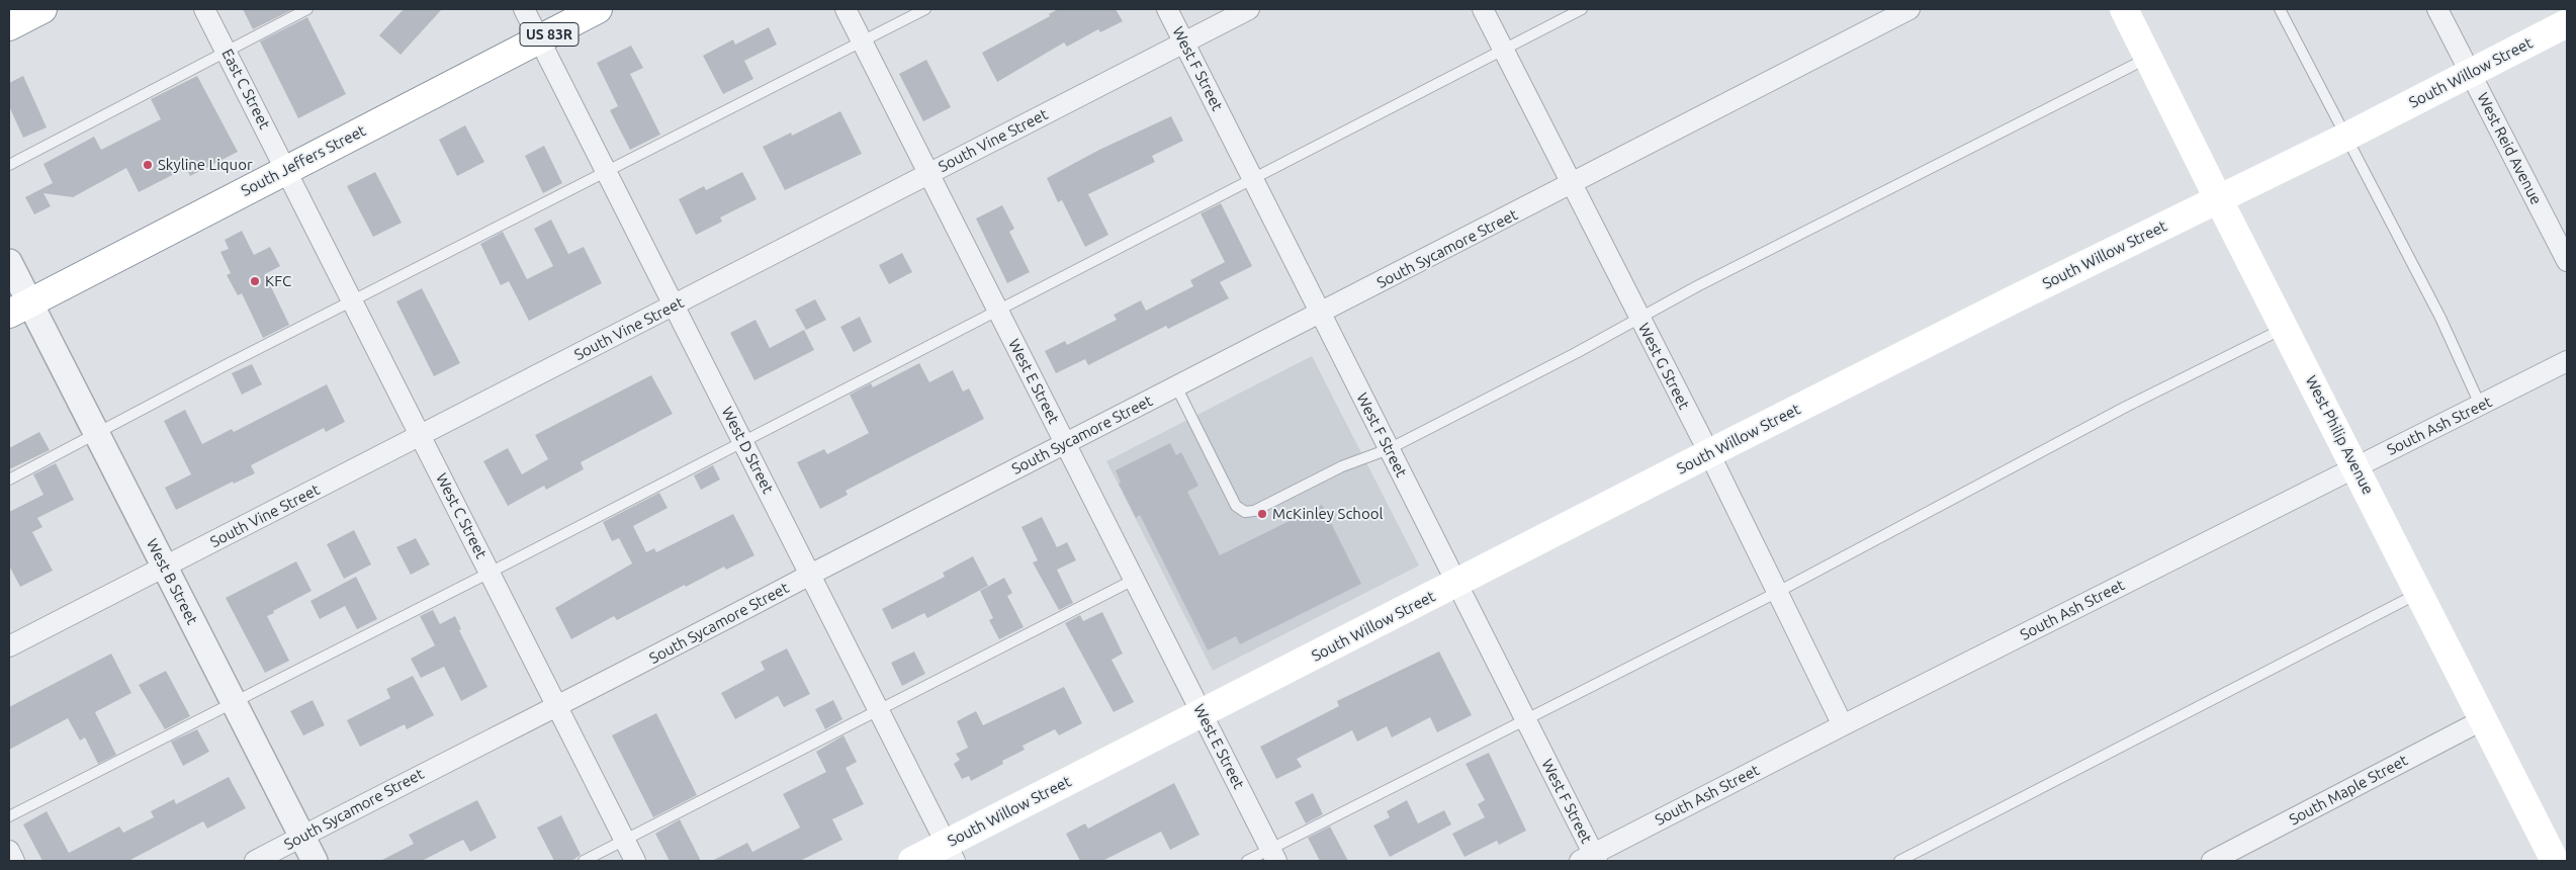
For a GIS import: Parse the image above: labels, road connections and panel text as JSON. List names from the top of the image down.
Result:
{
  "streets": {
    "main road": [
      "US 83R",
      "South Willow Street",
      "South Jeffers Street",
      "West Philip Avenue"
    ],
    "street": [
      "West F Street",
      "East C Street",
      "South Vine Street",
      "West Reid Avenue",
      "South Sycamore Street",
      "West G Street",
      "West E Street",
      "South Ash Street",
      "West D Street",
      "West C Street",
      "West B Street",
      "South Maple Street"
    ]
  },
  "crossings": [
    ["West F Street", "South Willow Street"],
    ["West F Street", "South Vine Street"],
    ["West F Street", "South Sycamore Street"],
    ["West F Street", "South Ash Street"],
    ["South Willow Street", "West Reid Avenue"],
    ["South Willow Street", "West G Street"],
    ["South Willow Street", "West E Street"],
    ["South Willow Street", "West Philip Avenue"],
    ["South Willow Street", "West D Street"],
    ["East C Street", "South Jeffers Street"],
    ["East C Street", "West C Street"],
    ["South Vine Street", "West E Street"],
    ["South Vine Street", "West D Street"],
    ["South Vine Street", "West C Street"],
    ["South Vine Street", "West B Street"],
    ["South Jeffers Street", "West D Street"],
    ["South Jeffers Street", "West C Street"],
    ["South Jeffers Street", "West B Street"],
    ["South Sycamore Street", "West G Street"],
    ["South Sycamore Street", "West E Street"],
    ["South Sycamore Street", "West D Street"],
    ["South Sycamore Street", "West C Street"],
    ["South Sycamore Street", "West B Street"],
    ["West G Street", "South Ash Street"],
    ["South Ash Street", "West Philip Avenue"],
    ["West Philip Avenue", "South Maple Street"]
  ],
  "places": ["Skyline Liquor", "KFC", "McKinley School"]
}
